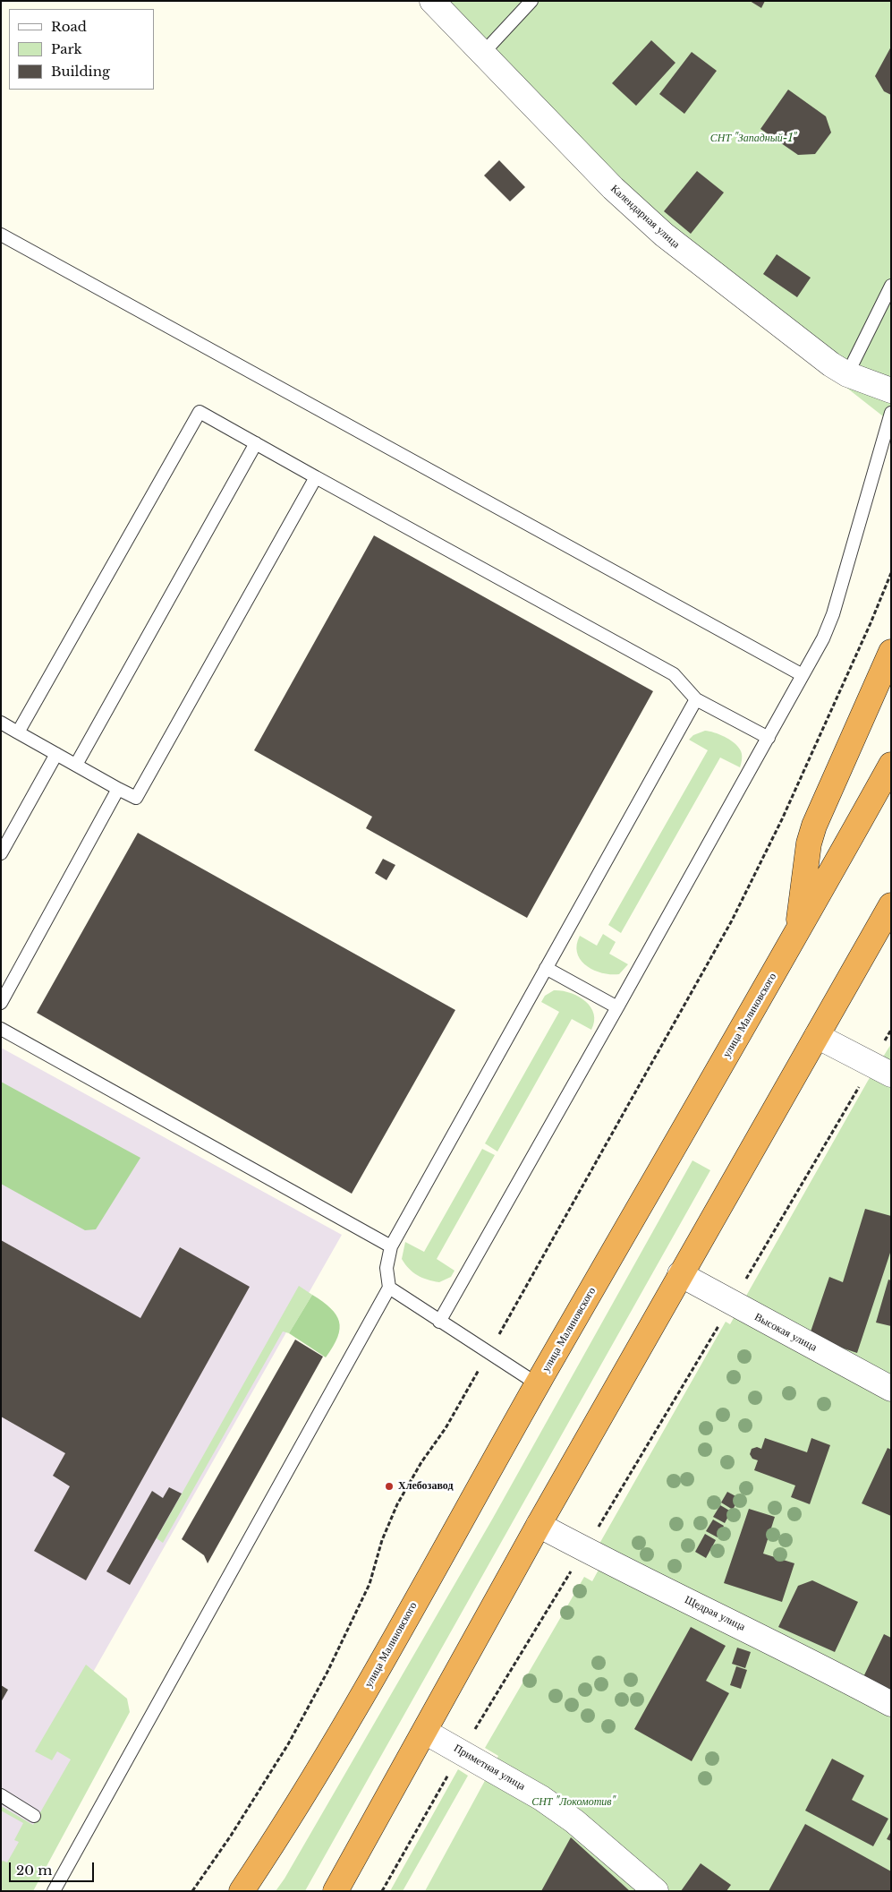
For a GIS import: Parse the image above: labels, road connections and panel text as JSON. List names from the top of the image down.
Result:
{
  "streets": {
    "highway": ["улица Малиновского"],
    "street": [
      "Календарная улица",
      "Высокая улица",
      "Щедрая улица",
      "Приметная улица"
    ]
  },
  "parks": ["СНТ \"Западный-1\"", "СНТ \"Локомотив\""],
  "places": ["Хлебозавод"],
  "legend": ["Road", "Park", "Building"],
  "scale_bar": "20 m"
}
